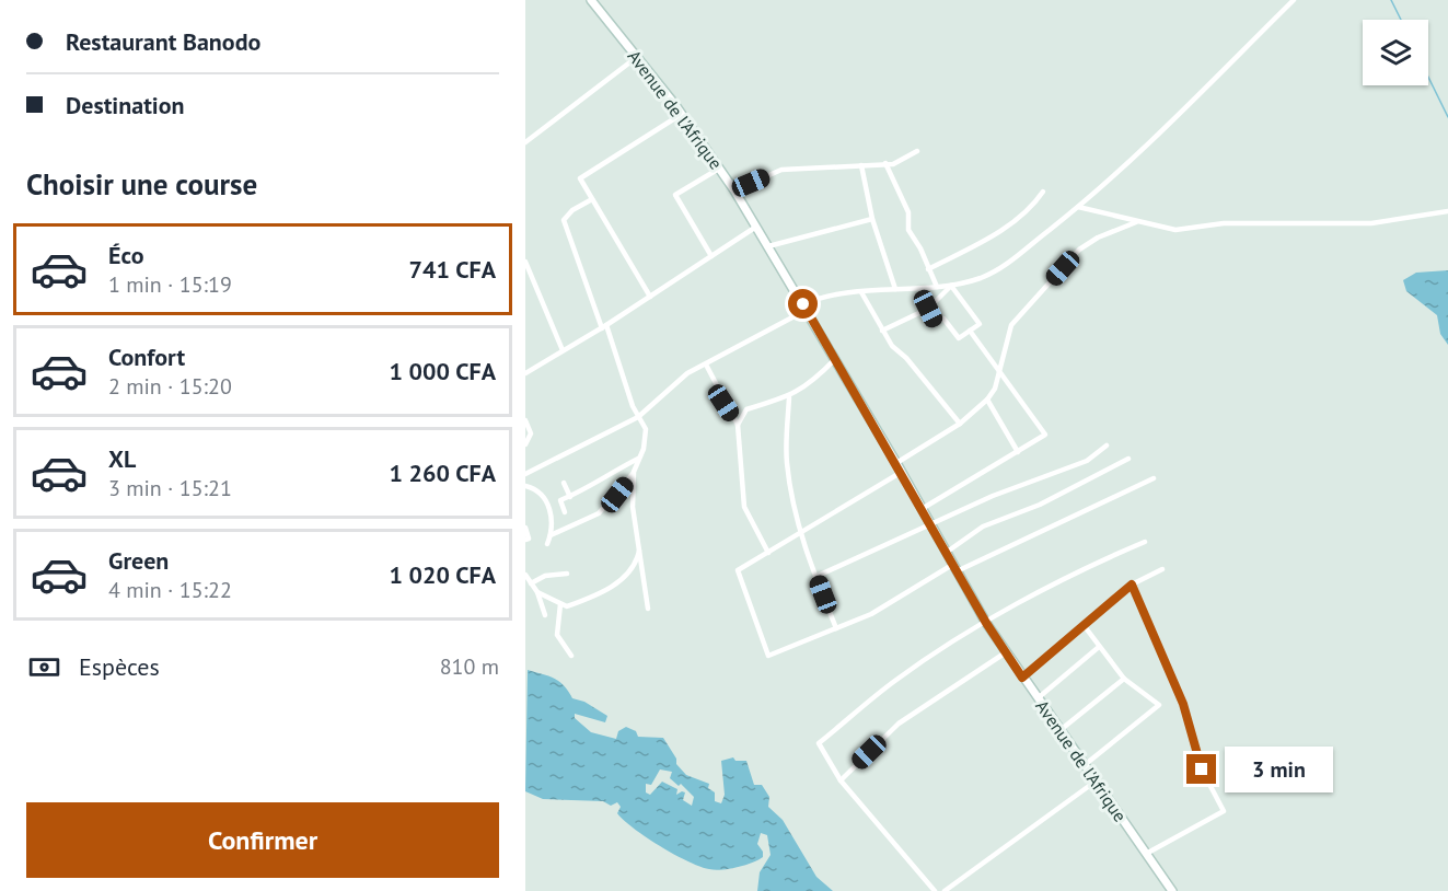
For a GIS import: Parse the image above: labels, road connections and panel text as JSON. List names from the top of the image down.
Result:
{
  "streets": {
    "main road": ["Avenue de l'Afrique"]
  },
  "page": {
    "banner": ["Restaurant Banodo", "Destination"],
    "heading": "Choisir une course",
    "list": [
      {
        "name": "Éco",
        "note": "1 min · 15:19",
        "value": "741 CFA"
      },
      {
        "name": "Confort",
        "note": "2 min · 15:20",
        "value": "1 000 CFA"
      },
      {
        "name": "XL",
        "note": "3 min · 15:21",
        "value": "1 260 CFA"
      },
      {
        "name": "Green",
        "note": "4 min · 15:22",
        "value": "1 020 CFA"
      }
    ],
    "pay": ["Espèces", "810 m"],
    "bubble": "3 min",
    "buttons": "Confirmer"
  }
}
